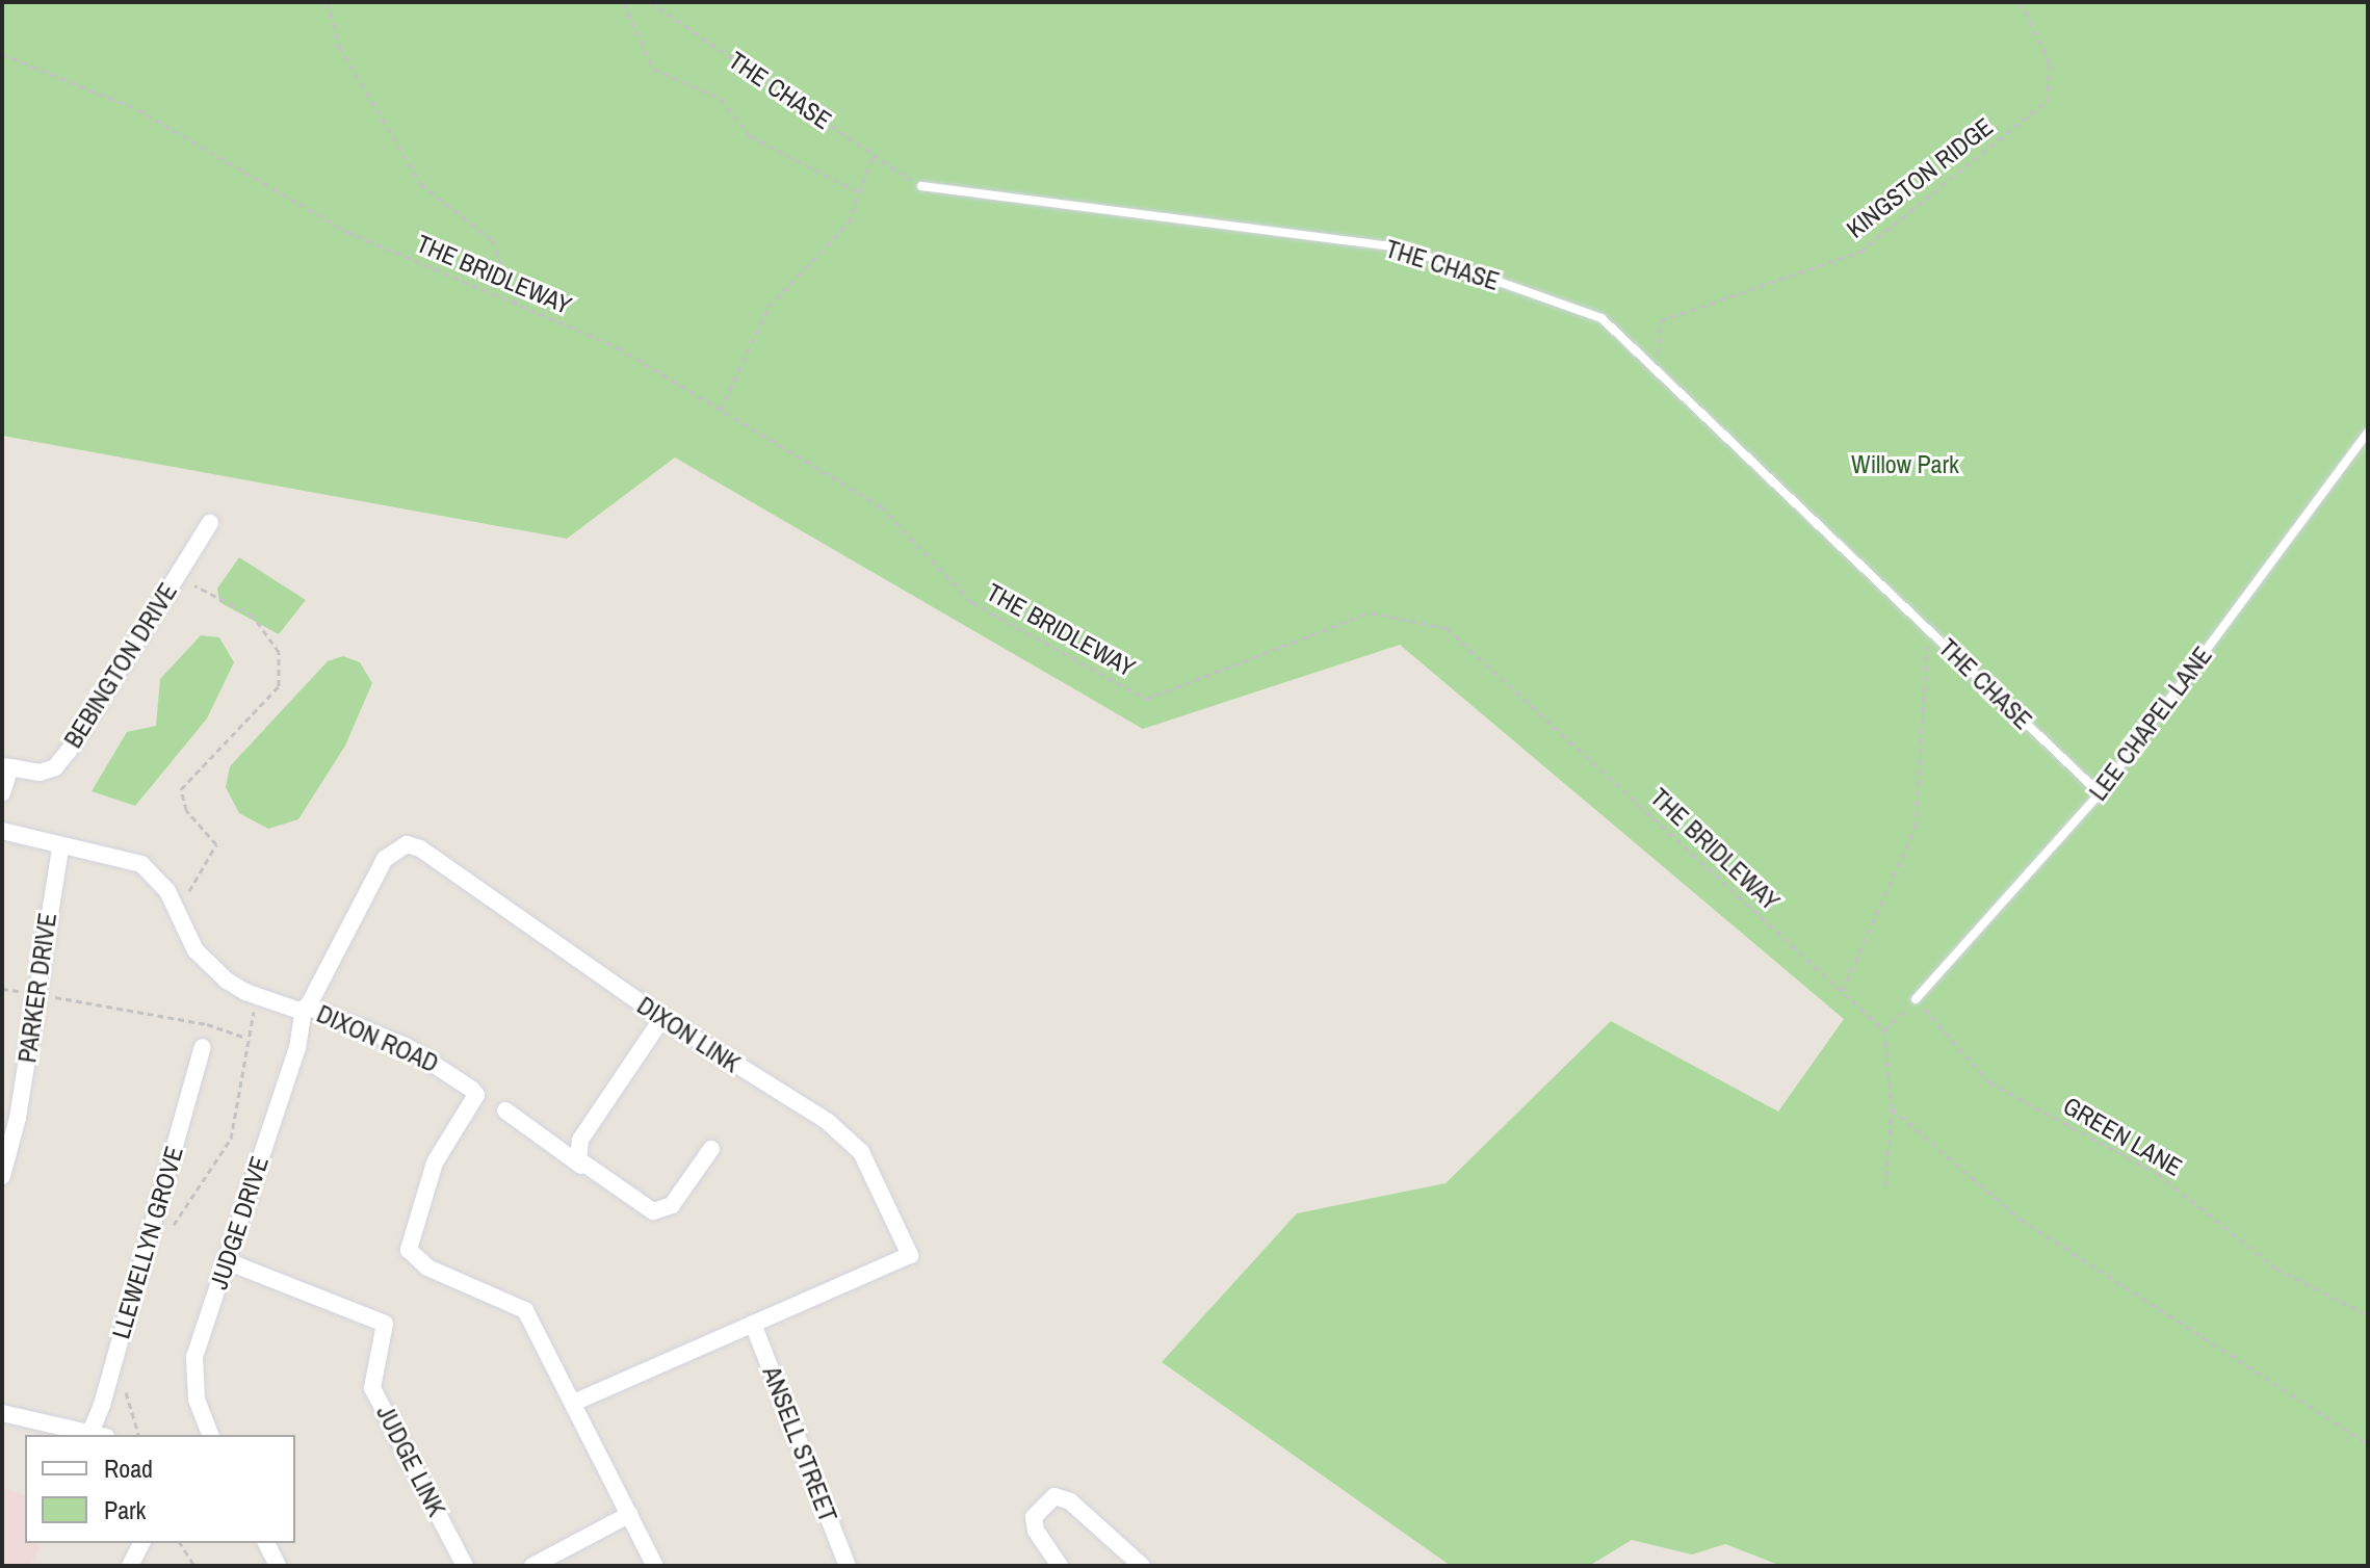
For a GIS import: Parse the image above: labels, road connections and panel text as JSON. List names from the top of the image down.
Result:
{
  "streets": {
    "street": [
      "BEBINGTON DRIVE",
      "PARKER DRIVE",
      "DIXON LINK",
      "DIXON ROAD",
      "JUDGE DRIVE",
      "LLEWELLYN GROVE",
      "ANSELL STREET",
      "JUDGE LINK"
    ],
    "lane": ["THE CHASE", "LEE CHAPEL LANE"],
    "path": ["KINGSTON RIDGE", "THE BRIDLEWAY", "GREEN LANE"]
  },
  "crossings": [
    ["THE CHASE", "KINGSTON RIDGE"],
    ["THE CHASE", "LEE CHAPEL LANE"],
    ["LEE CHAPEL LANE", "GREEN LANE"],
    ["PARKER DRIVE", "DIXON ROAD"],
    ["DIXON LINK", "DIXON ROAD"],
    ["DIXON LINK", "JUDGE DRIVE"],
    ["DIXON LINK", "ANSELL STREET"],
    ["DIXON ROAD", "JUDGE DRIVE"],
    ["JUDGE DRIVE", "JUDGE LINK"]
  ],
  "parks": ["Willow Park"],
  "legend": ["Road", "Park"]
}
